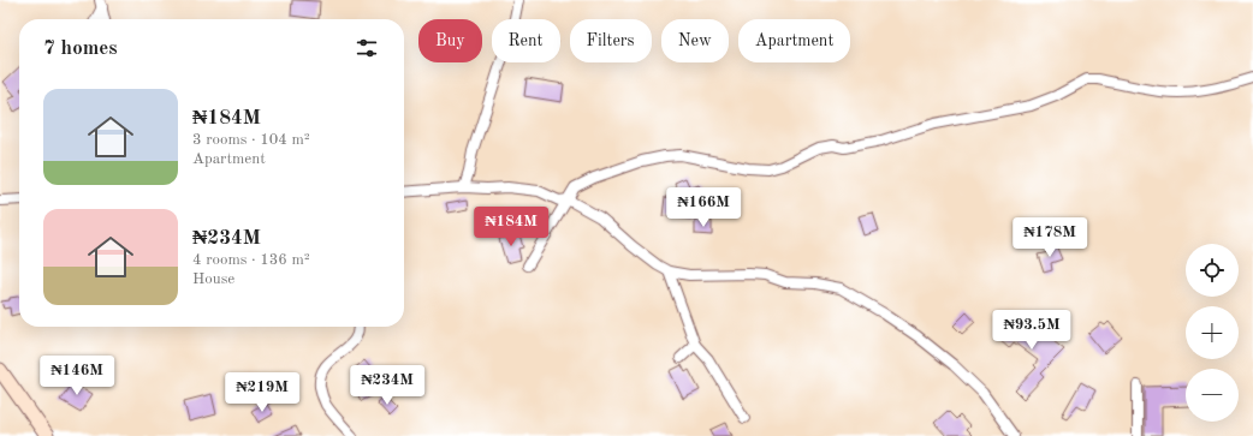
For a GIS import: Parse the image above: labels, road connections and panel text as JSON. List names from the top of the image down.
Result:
{
  "page": {
    "chip": [
      "Buy",
      "Rent",
      "Filters",
      "New",
      "Apartment"
    ],
    "heading": "7 homes",
    "list": [
      {
        "name": "₦184M",
        "note": "3 rooms · 104 m² · Apartment"
      },
      {
        "name": "₦234M",
        "note": "4 rooms · 136 m² · House"
      }
    ],
    "price": [
      "₦166M",
      "₦184M",
      "₦178M",
      "₦93.5M",
      "₦146M",
      "₦234M",
      "₦219M"
    ],
    "map_buttons": ["+", "−"]
  }
}
